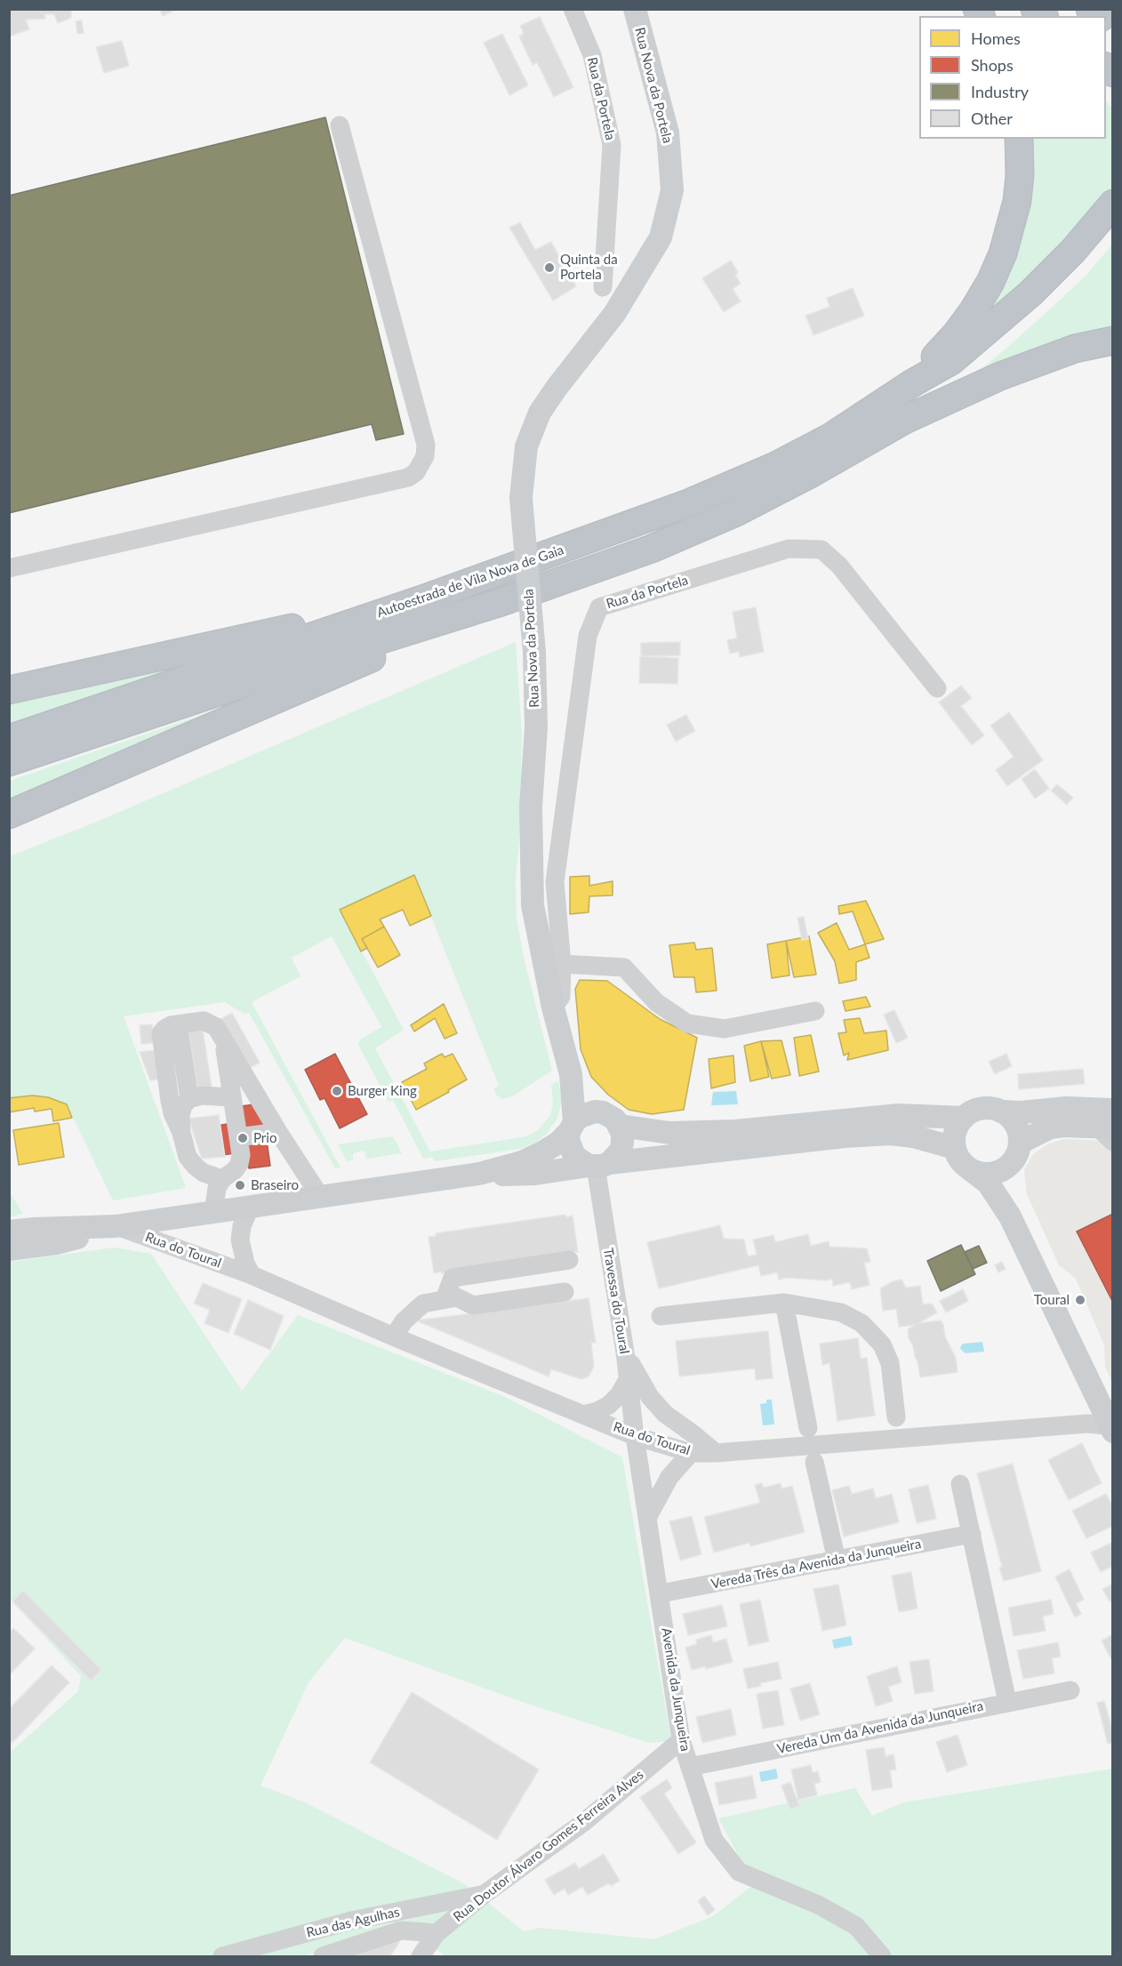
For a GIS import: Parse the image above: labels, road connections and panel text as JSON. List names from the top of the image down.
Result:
{
  "streets": {
    "highway": ["Autoestrada de Vila Nova de Gaia"],
    "main road": ["Rua Nova da Portela"],
    "street": [
      "Rua da Portela",
      "Rua do Toural",
      "Travessa do Toural",
      "Vereda Três da Avenida da Junqueira",
      "Avenida da Junqueira",
      "Vereda Um da Avenida da Junqueira",
      "Rua Doutor Álvaro Gomes Ferreira Alves",
      "Rua das Agulhas"
    ]
  },
  "crossings": [
    ["Rua Nova da Portela", "Rua da Portela"],
    ["Rua Nova da Portela", "Travessa do Toural"],
    ["Rua do Toural", "Travessa do Toural"],
    ["Rua do Toural", "Avenida da Junqueira"],
    ["Travessa do Toural", "Avenida da Junqueira"],
    ["Vereda Três da Avenida da Junqueira", "Avenida da Junqueira"],
    ["Avenida da Junqueira", "Vereda Um da Avenida da Junqueira"],
    ["Avenida da Junqueira", "Rua Doutor Álvaro Gomes Ferreira Alves"],
    ["Rua Doutor Álvaro Gomes Ferreira Alves", "Rua das Agulhas"]
  ],
  "places": [
    "Quinta da Portela",
    "Burger King",
    "Prio",
    "Braseiro",
    "Toural"
  ],
  "legend": [
    "Homes",
    "Shops",
    "Industry",
    "Other"
  ]
}
